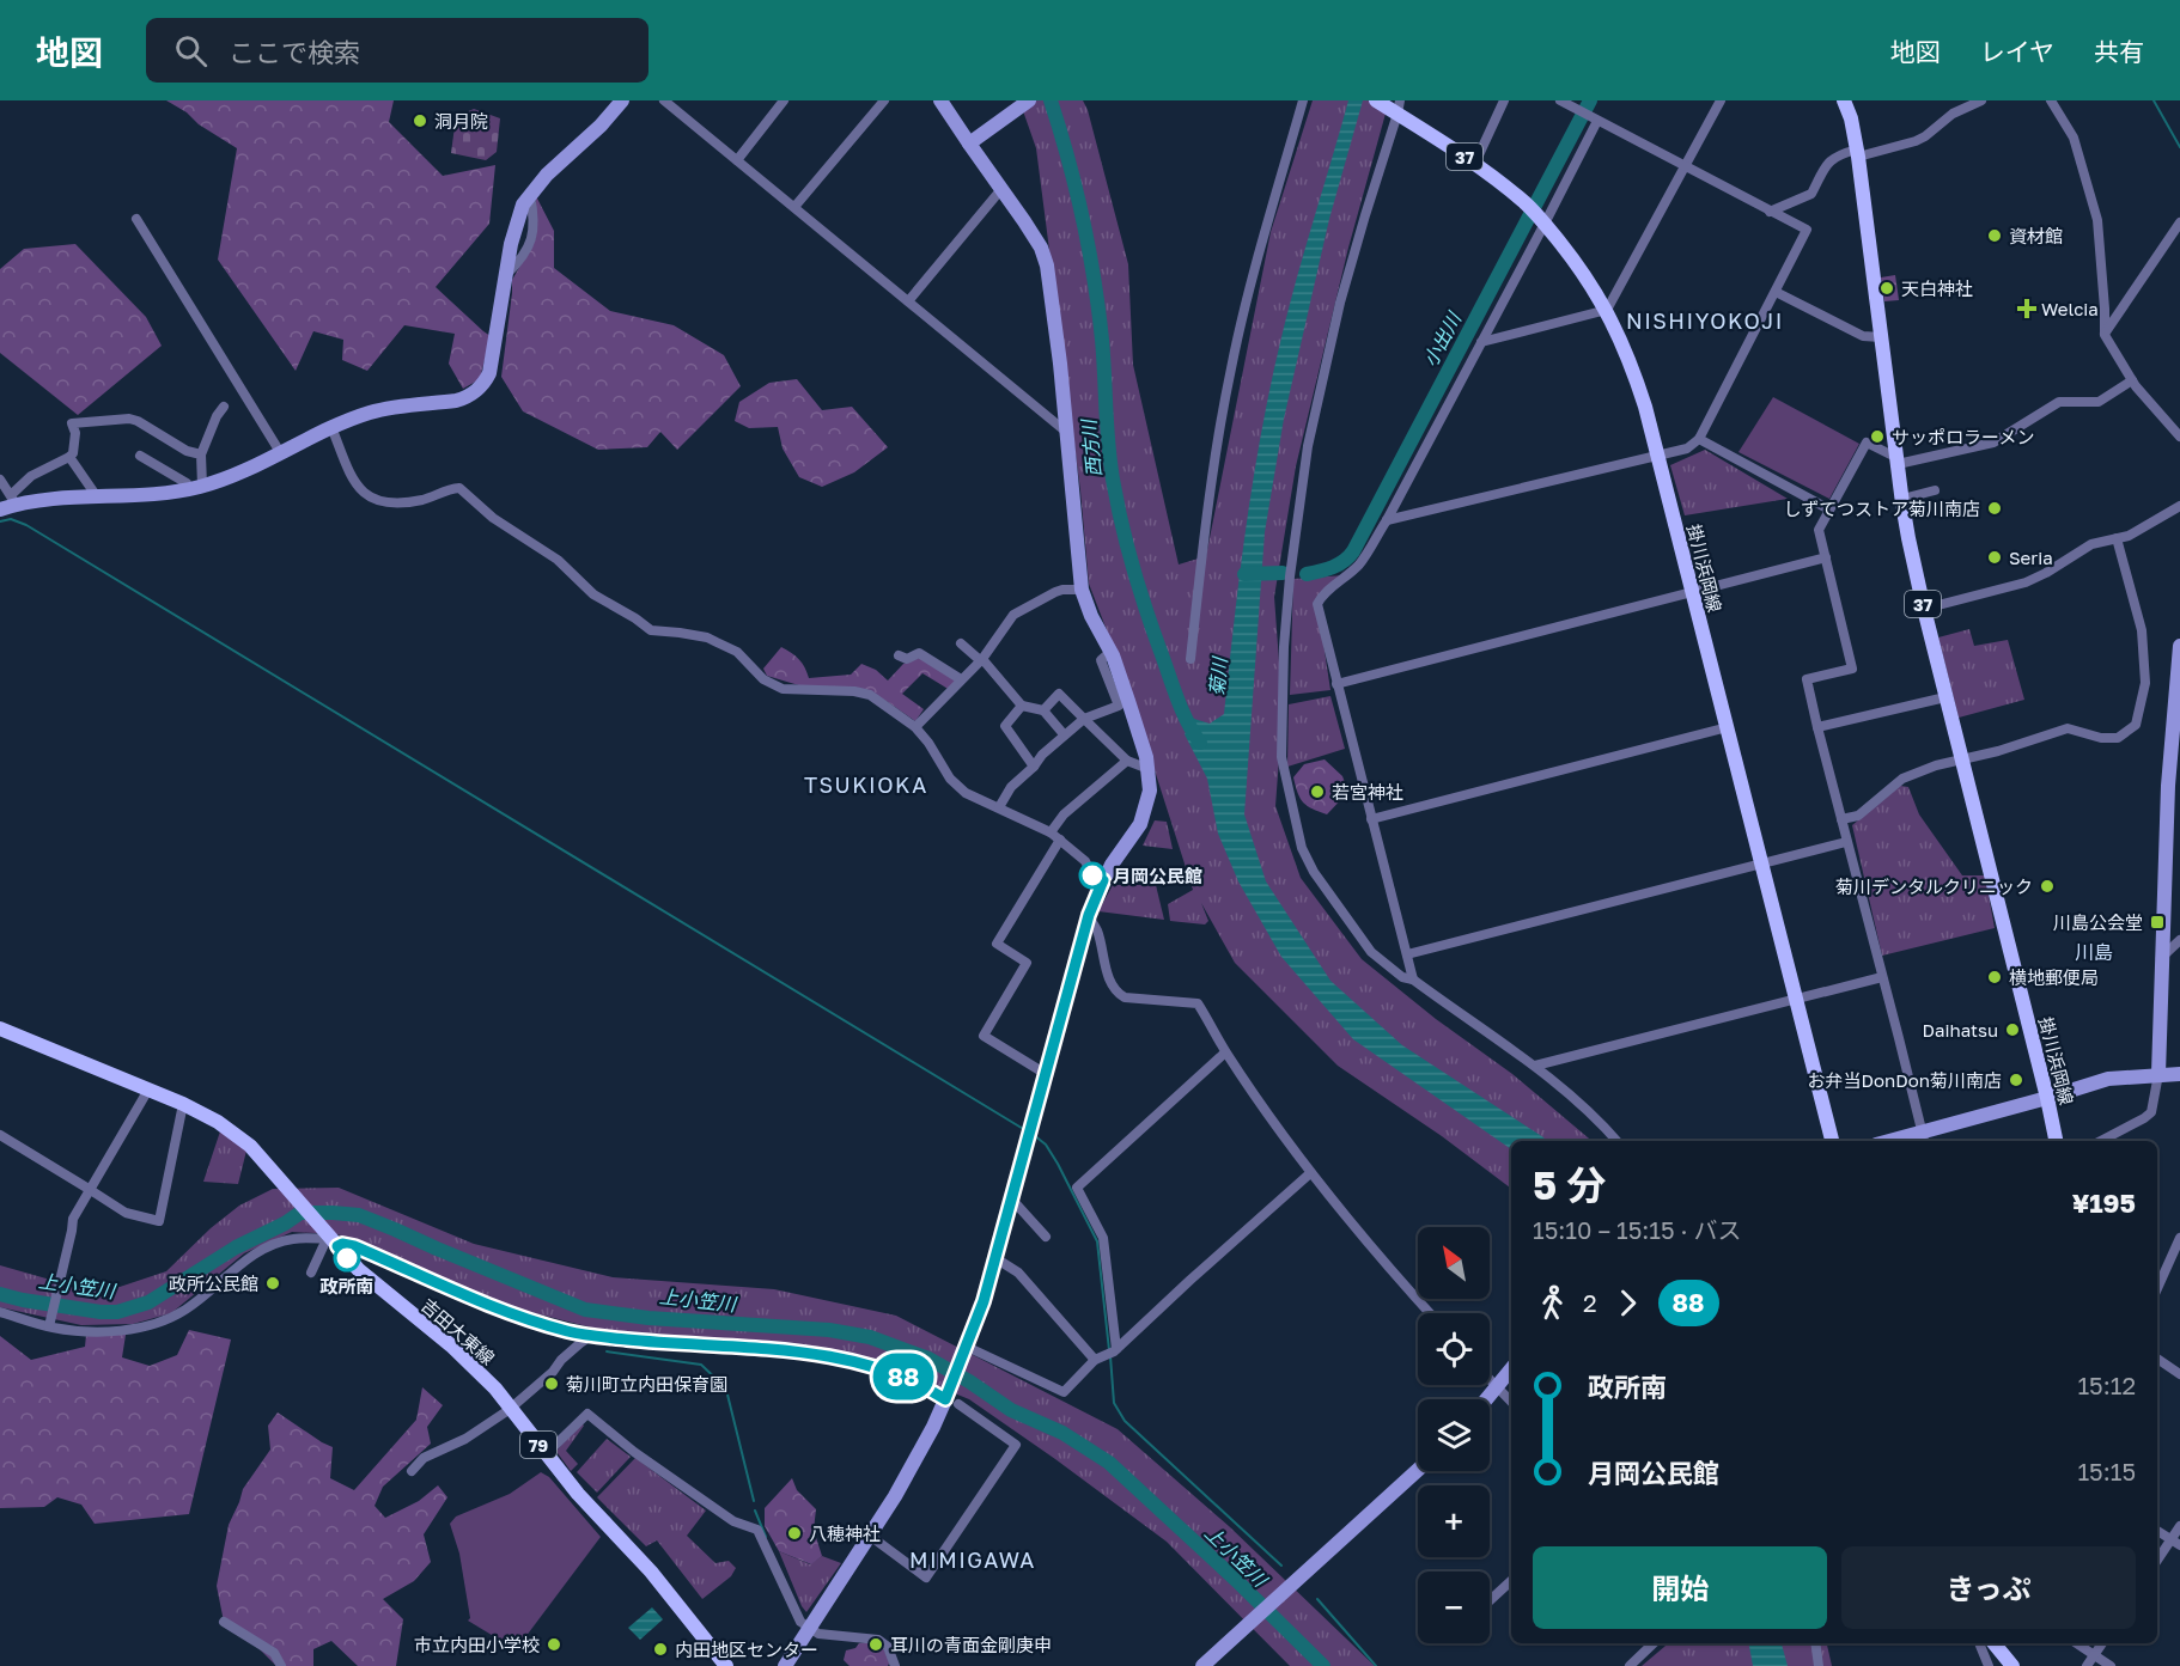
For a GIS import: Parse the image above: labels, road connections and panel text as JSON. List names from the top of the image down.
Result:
{
  "streets": {
    "main road": [
      "37",
      "掛川浜岡線",
      "吉田大東線",
      "79"
    ]
  },
  "districts": [
    "NISHIYOKOJI",
    "TSUKIOKA",
    "川島",
    "MIMIGAWA"
  ],
  "water": [
    "小出川",
    "西方川",
    "菊川",
    "上小笠川"
  ],
  "places": {
    "other": [
      "洞月院",
      "資材館",
      "天白神社",
      "サッポロラーメン",
      "しずてつストア菊川南店",
      "Seria",
      "若宮神社",
      "月岡公民館",
      "菊川デンタルクリニック",
      "横地郵便局",
      "Daihatsu",
      "お弁当DonDon菊川南店",
      "政所南",
      "政所公民館",
      "菊川町立内田保育園",
      "八穂神社",
      "市立内田小学校",
      "耳川の青面金剛庚申",
      "内田地区センター"
    ],
    "health": ["Welcia"],
    "transit": ["川島公会堂"]
  },
  "lines": ["bus line 88"],
  "north": "top left",
  "page": {
    "header": "地図",
    "search": "ここで検索",
    "nav": ["地図", "レイヤ", "共有"],
    "on_map": "88",
    "heading": ["5 分", "15:10 – 15:15 · バス", "¥195"],
    "map_buttons": ["+", "−"],
    "legs": ["2", "88"],
    "list": [
      {
        "name": "政所南",
        "value": "15:12"
      },
      {
        "name": "月岡公民館",
        "value": "15:15"
      }
    ],
    "buttons": ["開始", "きっぷ"]
  }
}
